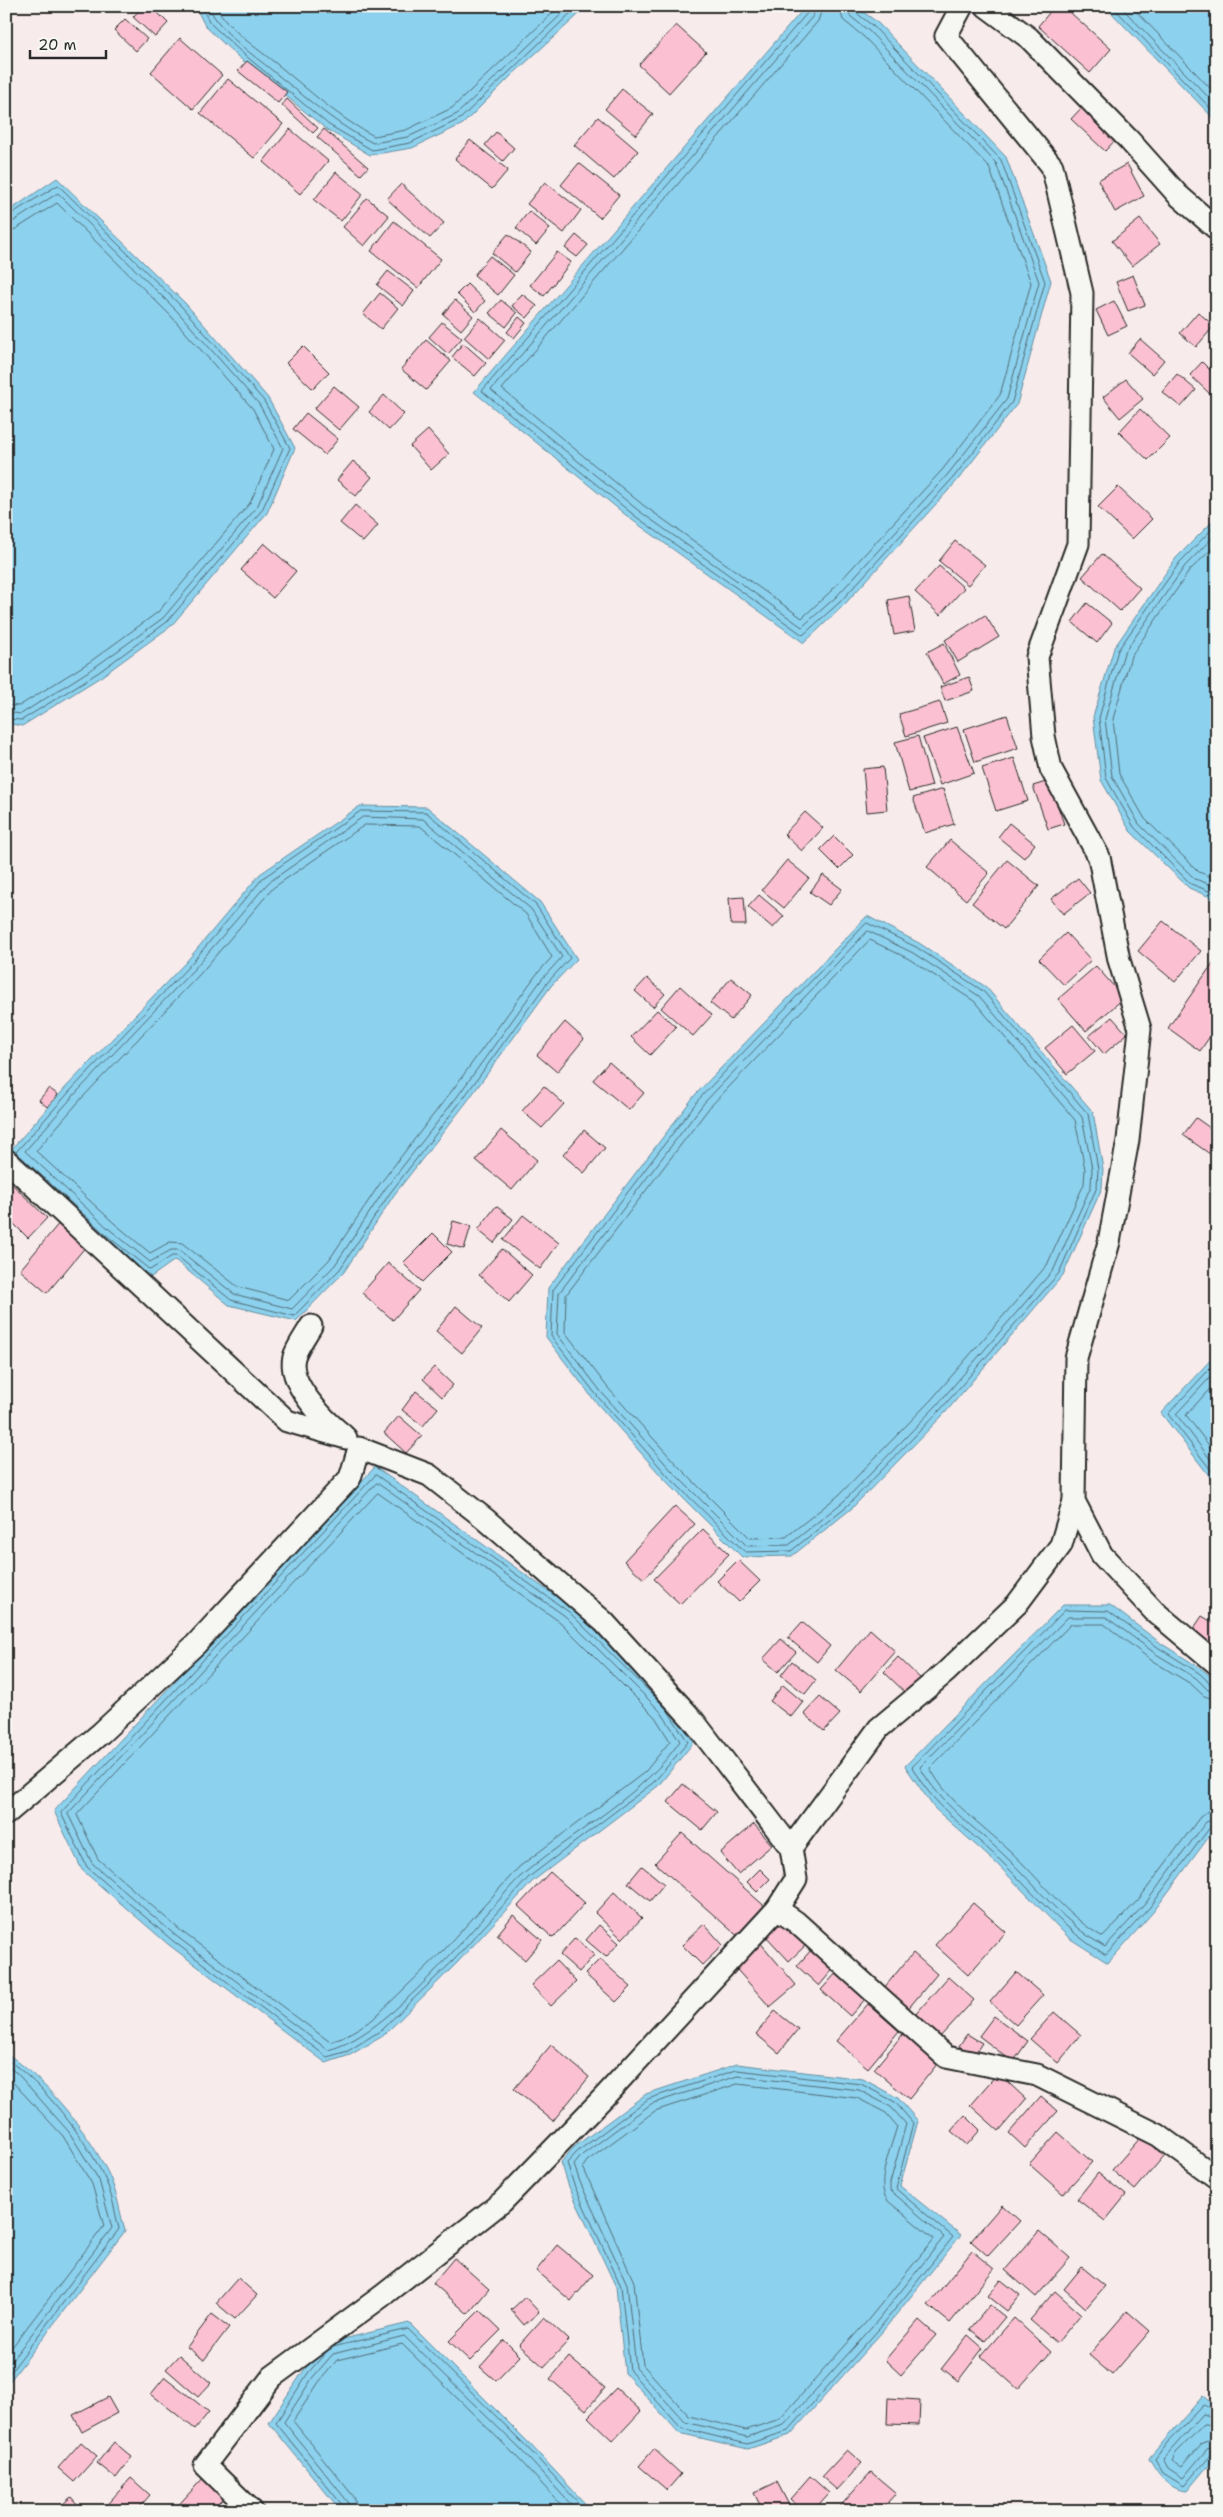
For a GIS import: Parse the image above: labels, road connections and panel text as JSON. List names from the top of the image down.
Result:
{
  "scale_bar": "20 m"
}
